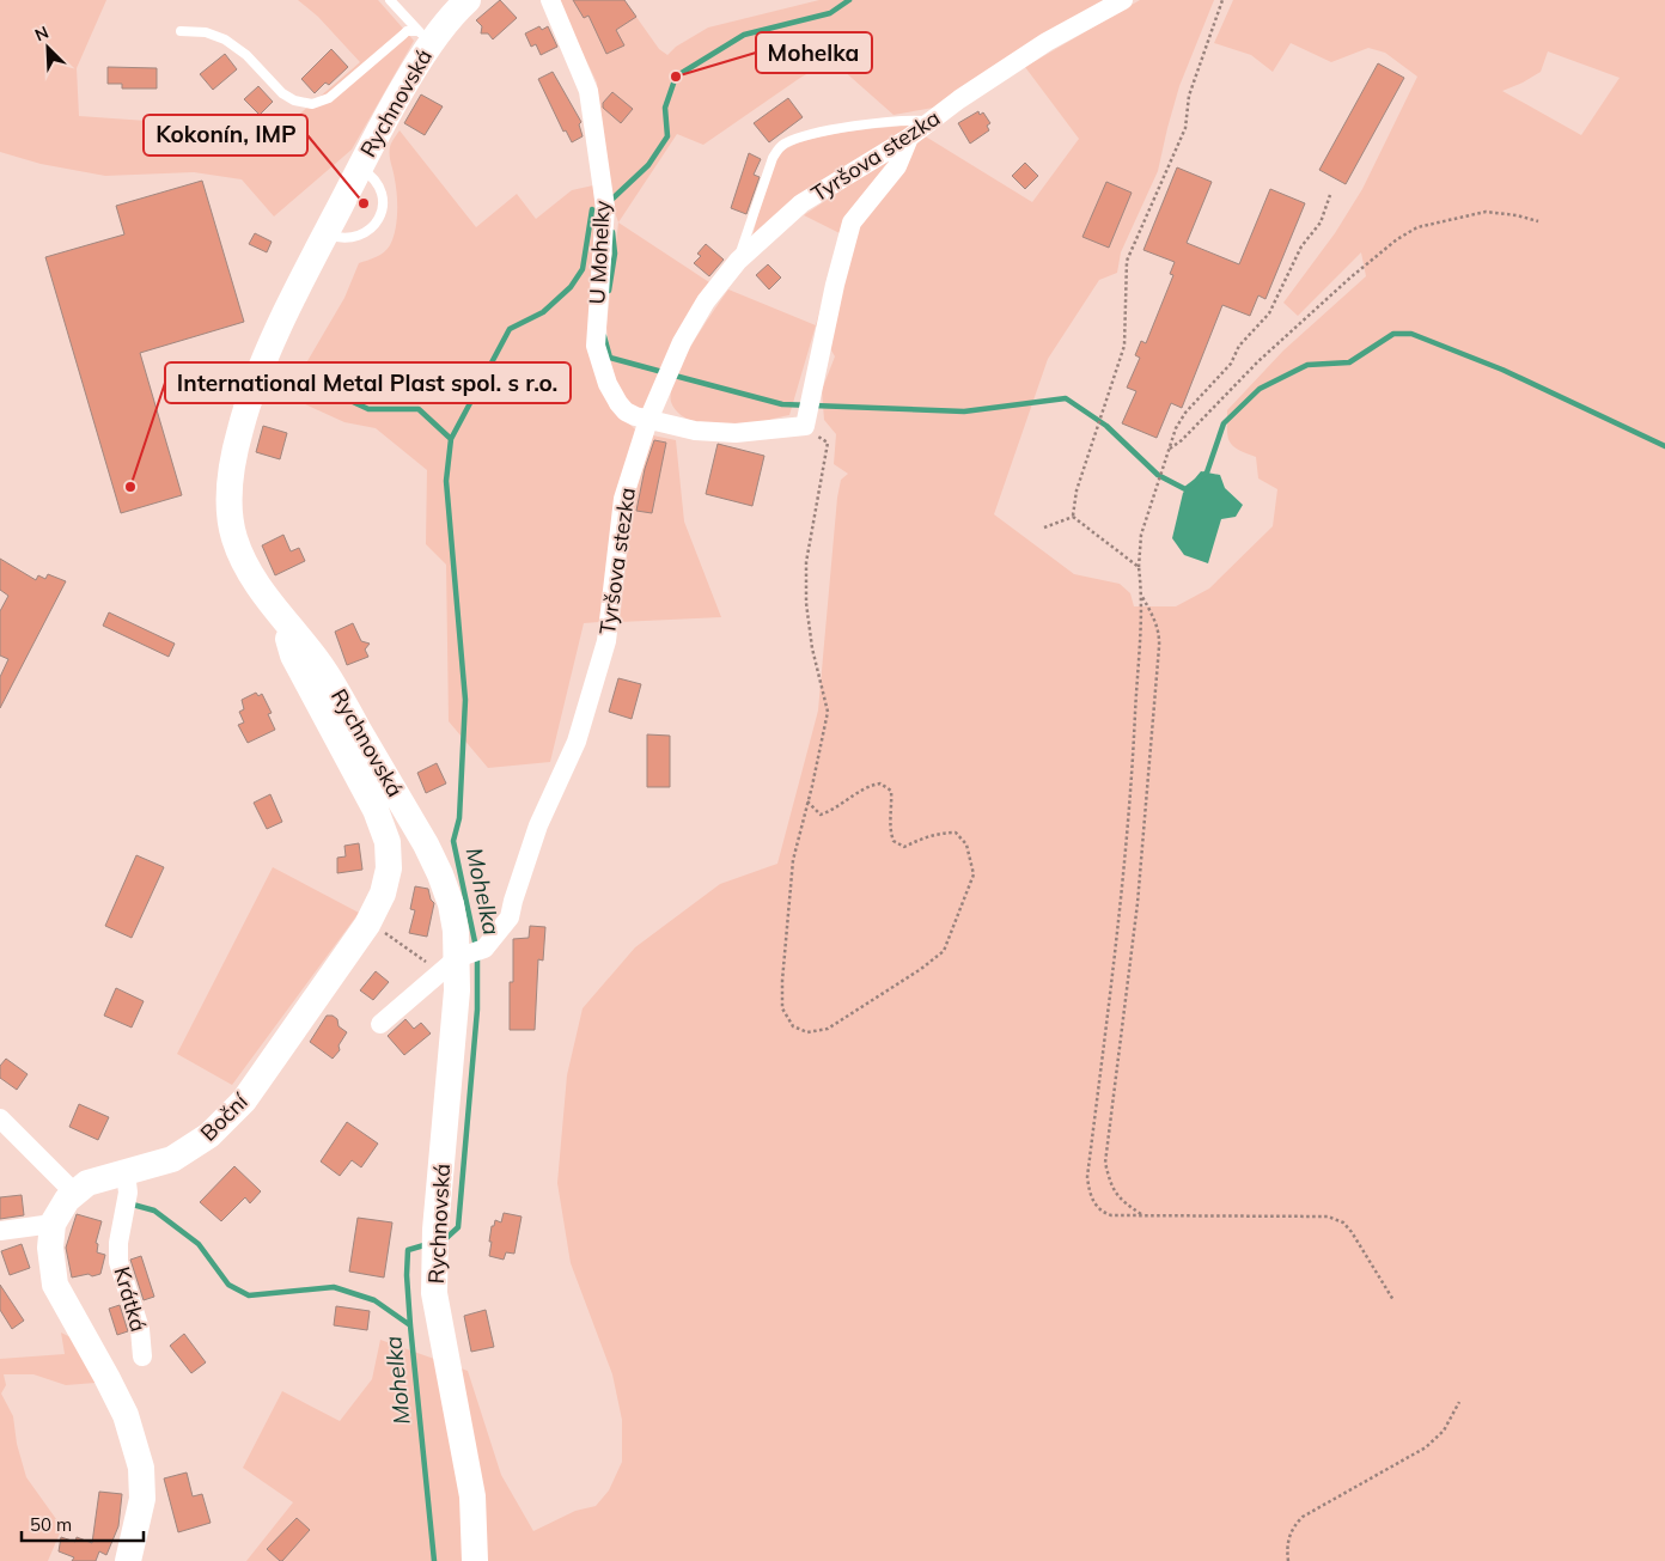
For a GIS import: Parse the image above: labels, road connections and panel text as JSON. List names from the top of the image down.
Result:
{
  "streets": {
    "street": [
      "Rychnovská",
      "Tyršova stezka",
      "U Mohelky",
      "Boční",
      "Krátká"
    ]
  },
  "crossings": [
    ["Rychnovská", "Tyršova stezka"],
    ["Rychnovská", "Boční"],
    ["Tyršova stezka", "U Mohelky"],
    ["Boční", "Krátká"]
  ],
  "water": ["Mohelka"],
  "places": ["Mohelka", "Kokonín, IMP", "International Metal Plast spol. s r.o."],
  "scale_bar": "50 m",
  "north": "top left"
}
